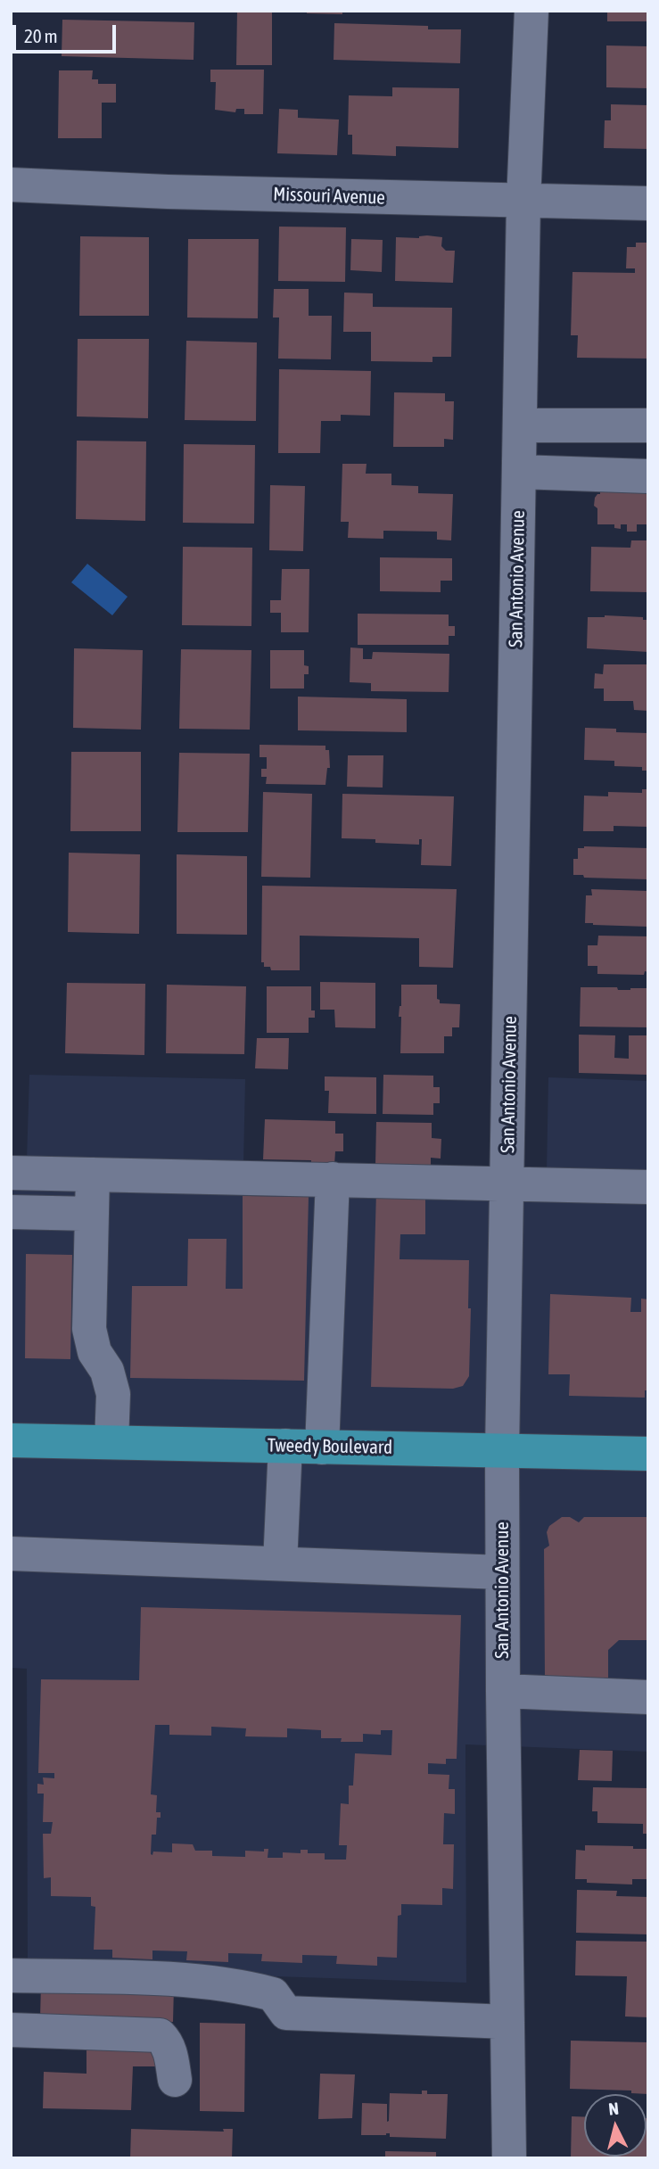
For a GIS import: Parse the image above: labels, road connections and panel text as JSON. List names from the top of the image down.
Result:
{
  "streets": {
    "main road": ["Tweedy Boulevard"],
    "street": ["Missouri Avenue", "San Antonio Avenue"]
  },
  "crossings": [
    ["Missouri Avenue", "San Antonio Avenue"],
    ["San Antonio Avenue", "Tweedy Boulevard"]
  ],
  "scale_bar": "20 m",
  "north": "top"
}
